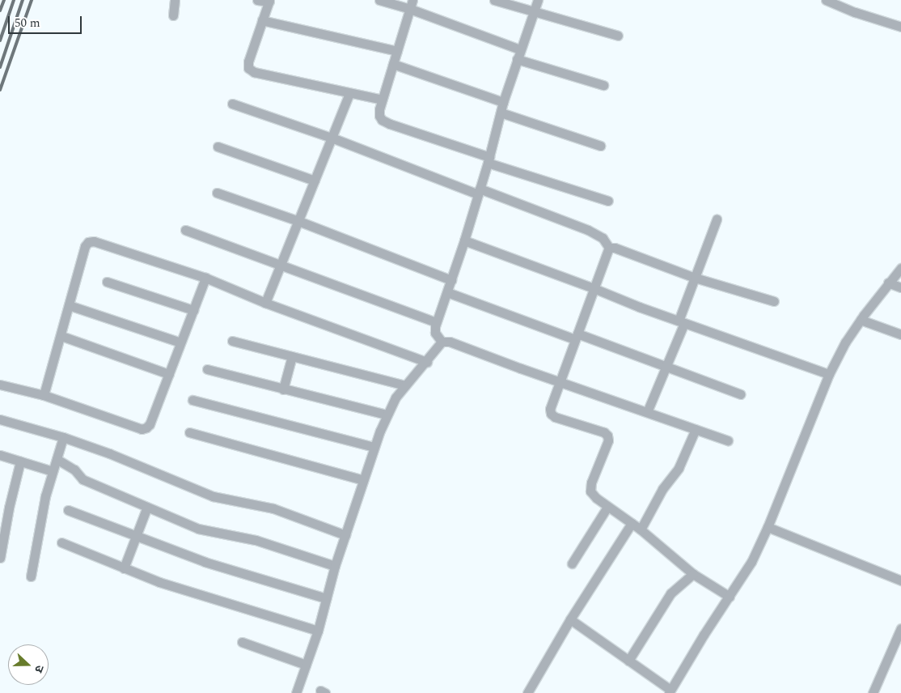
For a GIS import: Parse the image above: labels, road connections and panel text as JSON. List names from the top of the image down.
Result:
{
  "scale_bar": "50 m",
  "north": "right"
}
